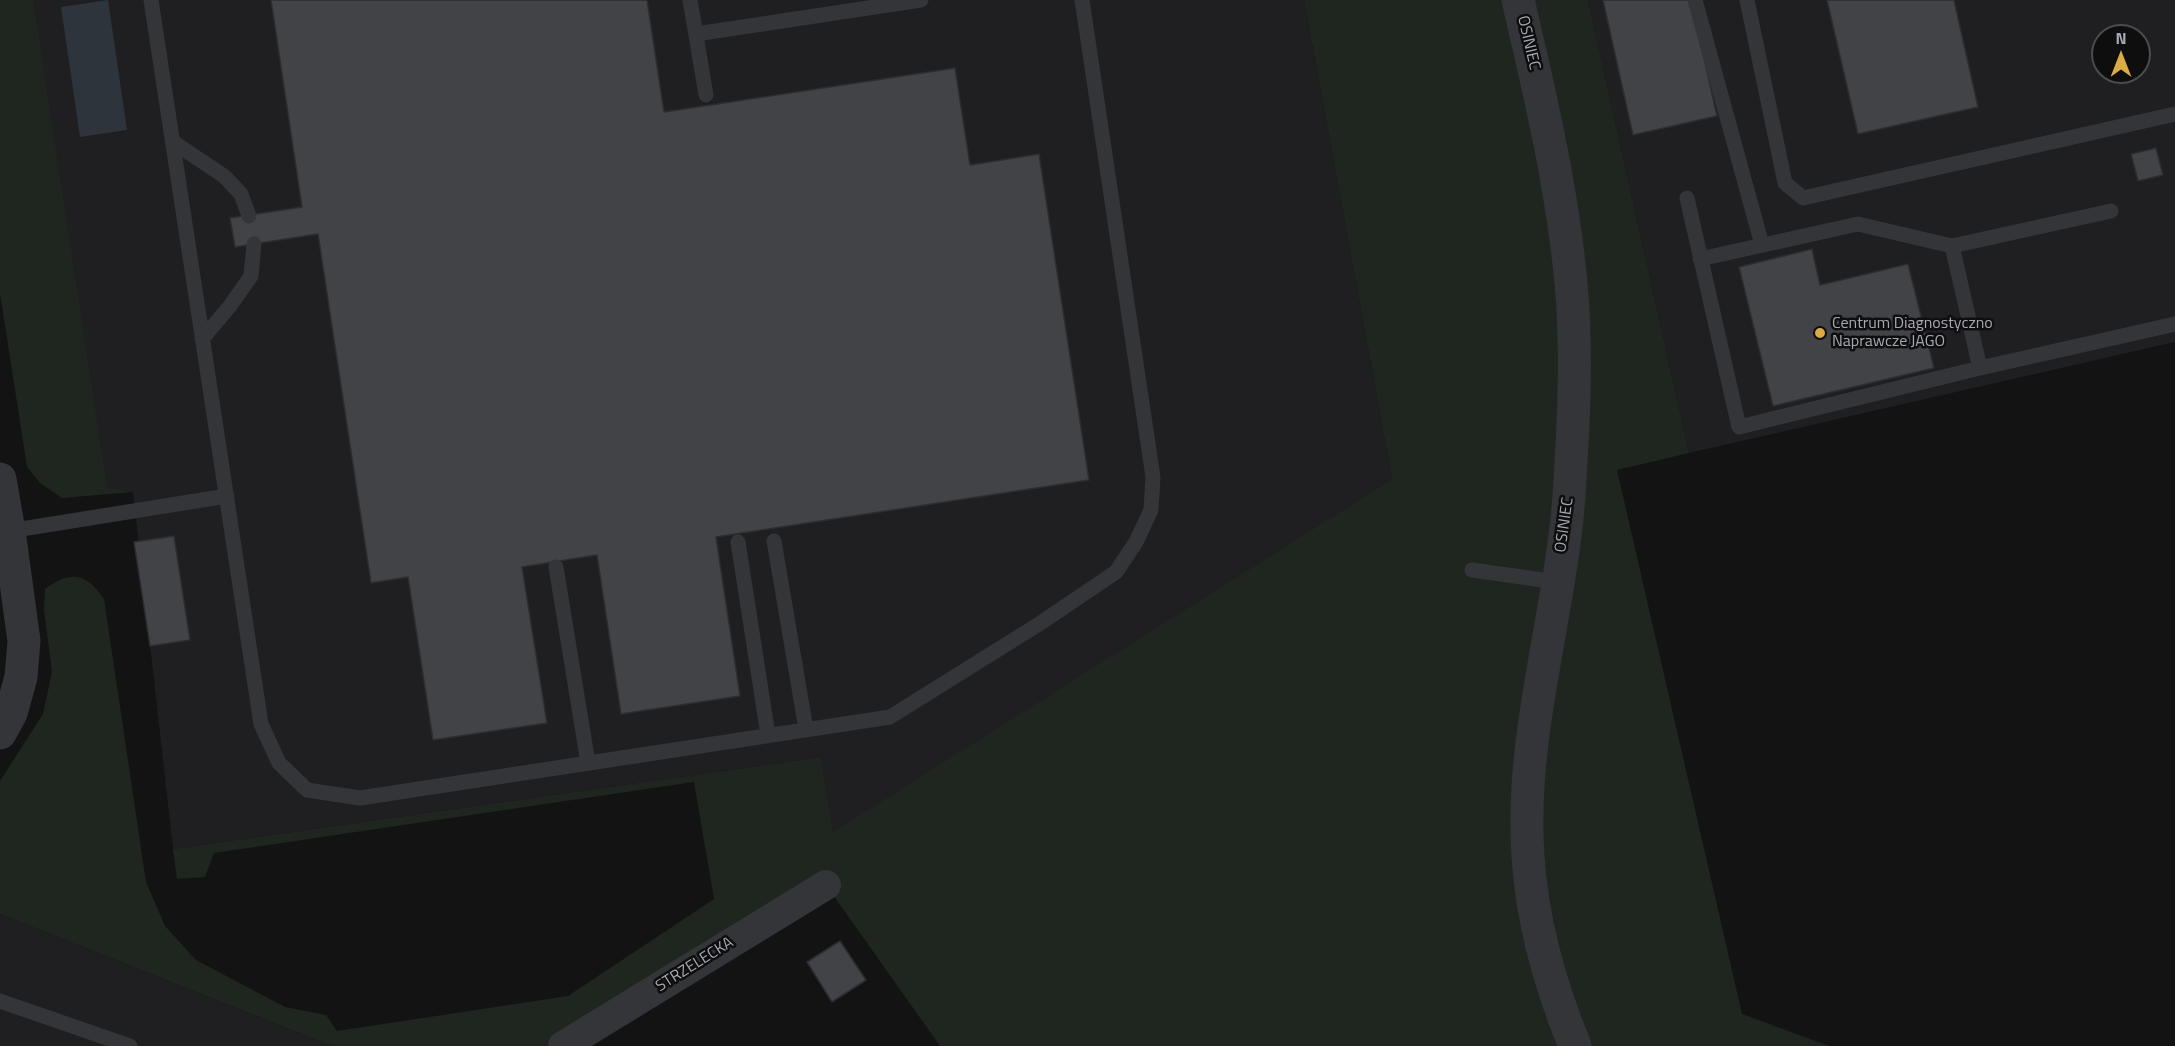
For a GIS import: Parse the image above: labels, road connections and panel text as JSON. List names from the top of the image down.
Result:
{
  "streets": {
    "street": ["OSINIEC", "STRZELECKA"]
  },
  "places": ["Centrum Diagnostyczno Naprawcze JAGO"],
  "north": "top"
}
